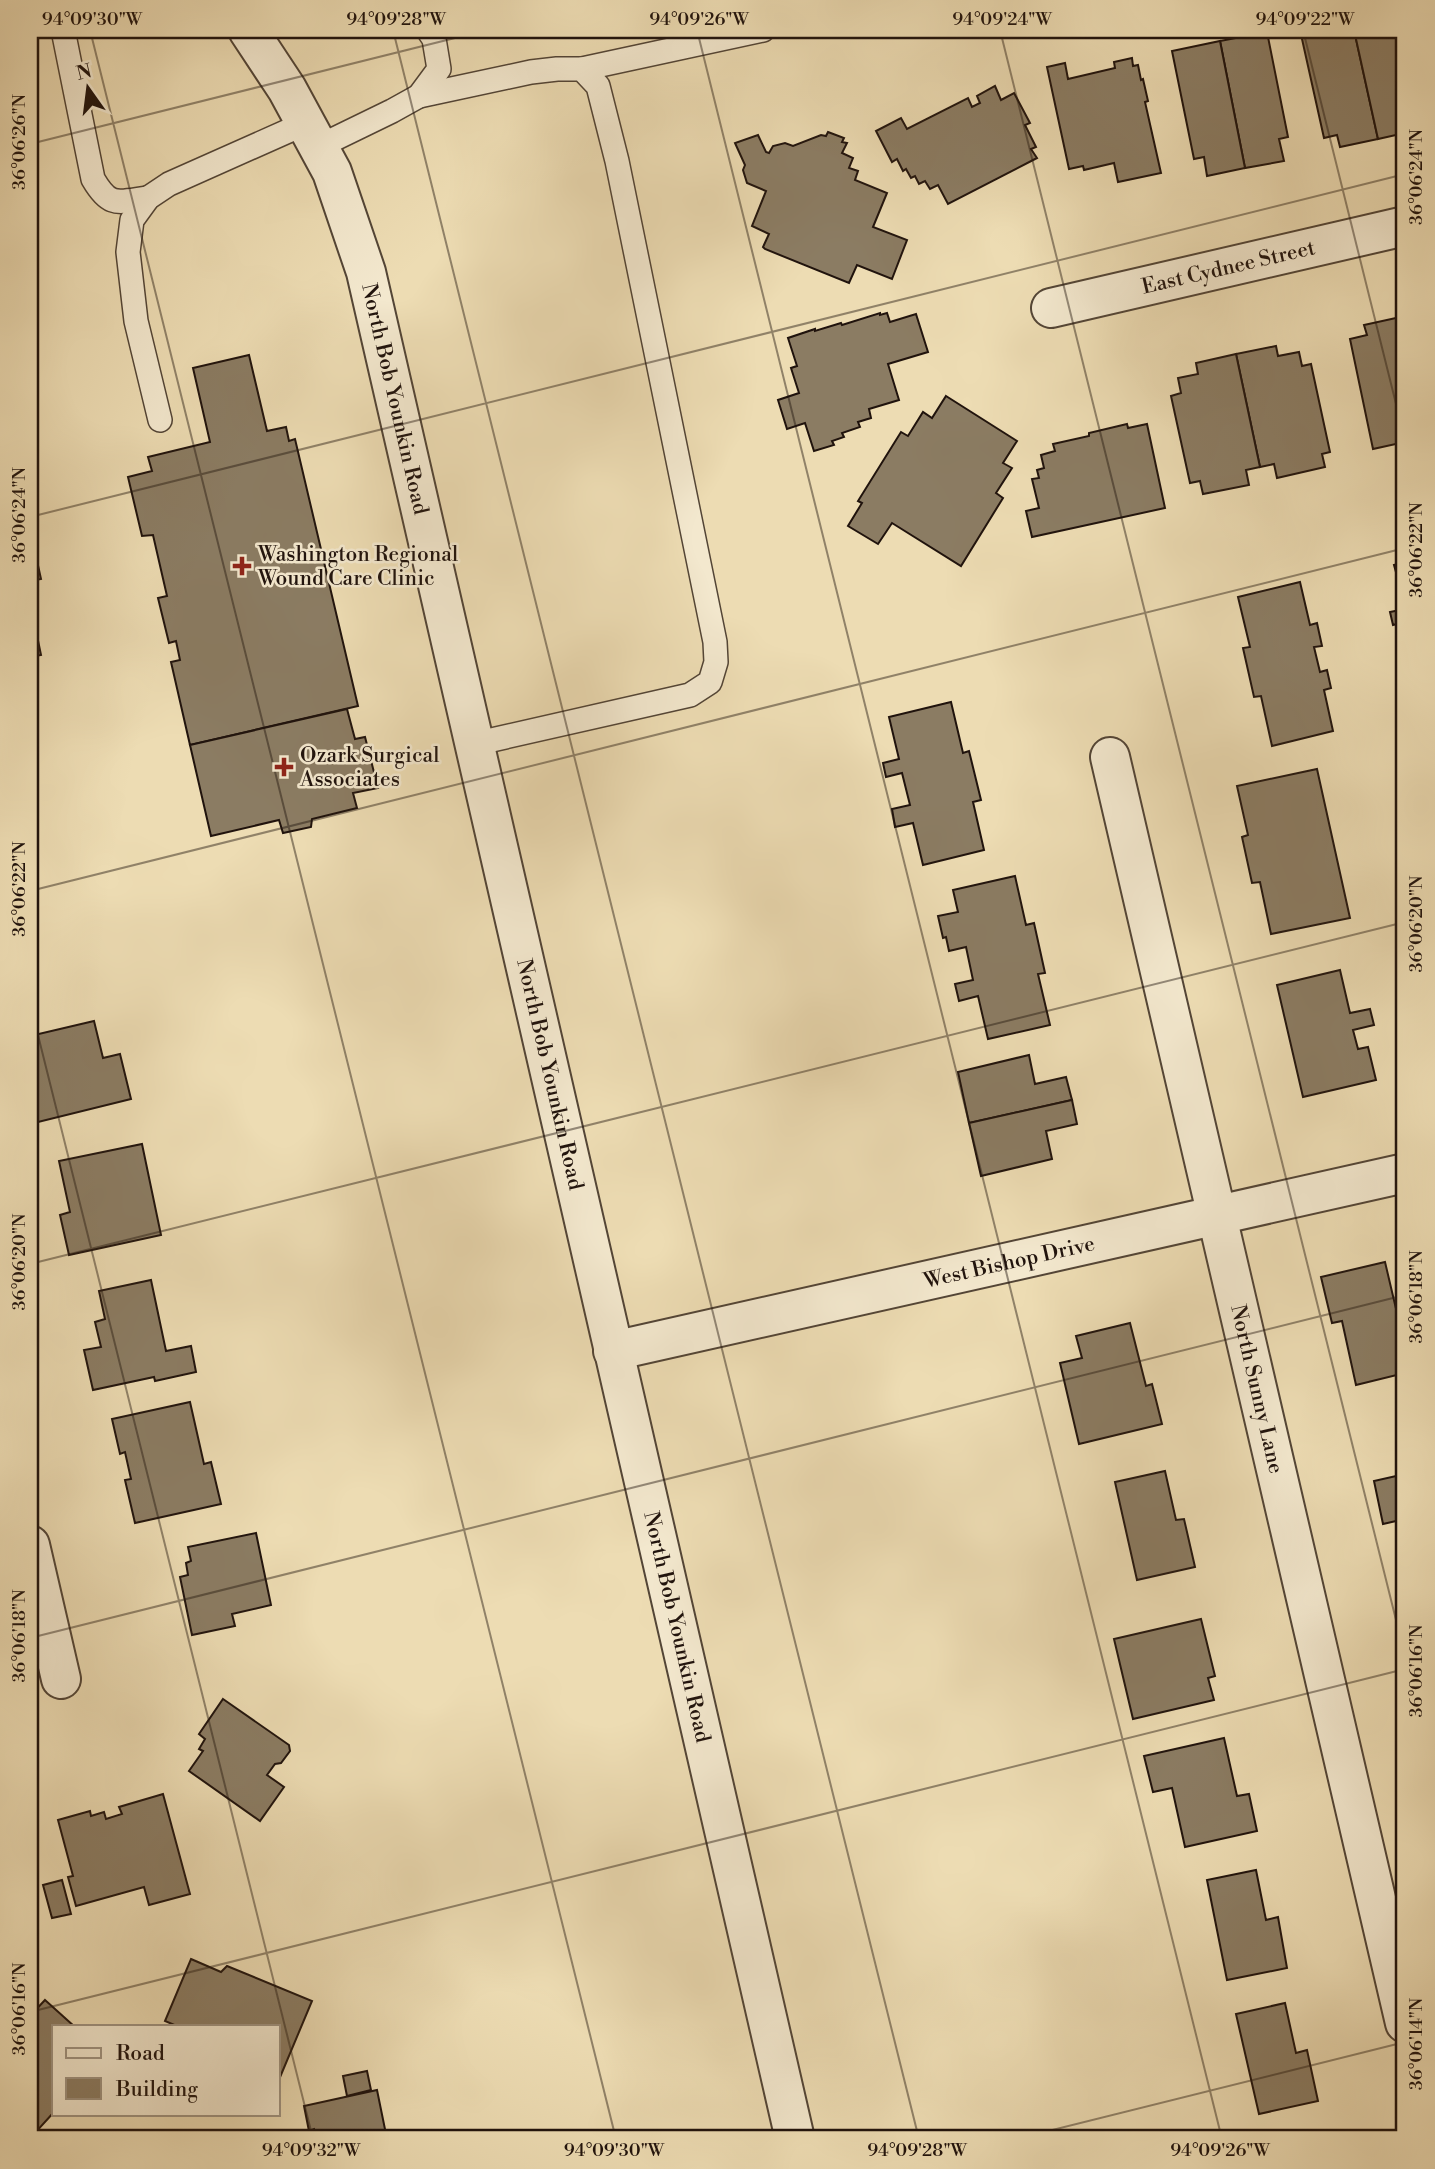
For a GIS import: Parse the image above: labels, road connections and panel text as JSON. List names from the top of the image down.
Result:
{
  "streets": {
    "street": [
      "East Cydnee Street",
      "North Bob Younkin Road",
      "West Bishop Drive",
      "North Sunny Lane"
    ]
  },
  "crossings": [
    ["North Bob Younkin Road", "West Bishop Drive"],
    ["West Bishop Drive", "North Sunny Lane"]
  ],
  "places": {
    "health": ["Washington Regional Wound Care Clinic", "Ozark Surgical Associates"]
  },
  "legend": ["Road", "Building"],
  "north": "top",
  "coordinates": [
    "94°09'30\"W",
    "94°09'28\"W",
    "94°09'26\"W",
    "94°09'24\"W",
    "94°09'22\"W",
    "36°06'26\"N",
    "36°06'24\"N",
    "36°06'22\"N",
    "36°06'20\"N",
    "36°06'18\"N",
    "36°06'16\"N",
    "36°06'14\"N",
    "94°09'32\"W"
  ]
}
